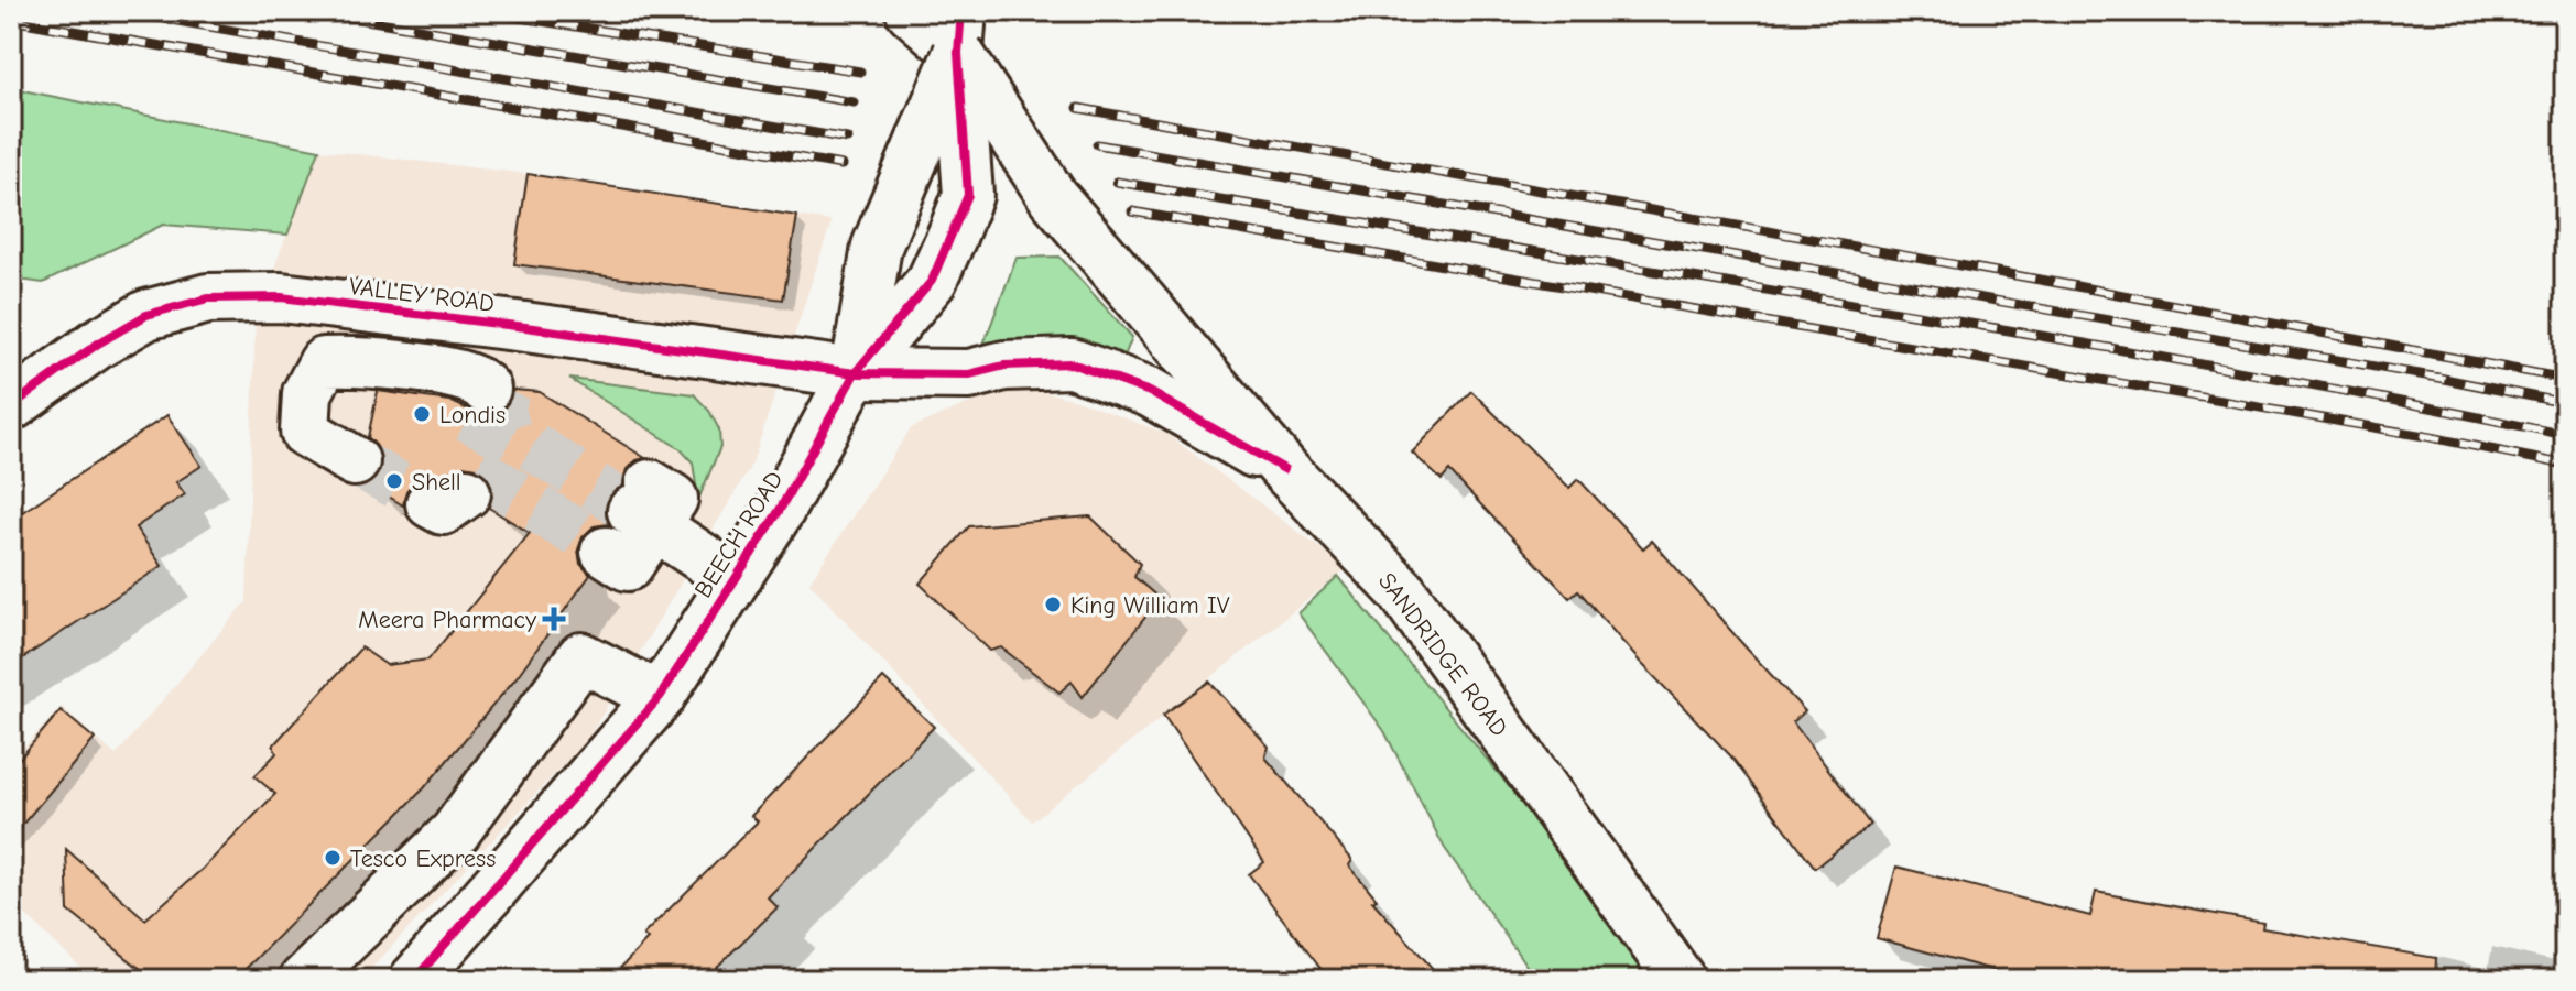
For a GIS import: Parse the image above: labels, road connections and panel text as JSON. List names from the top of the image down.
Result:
{
  "streets": {
    "street": ["VALLEY ROAD", "BEECH ROAD", "SANDRIDGE ROAD"]
  },
  "crossings": [
    ["VALLEY ROAD", "BEECH ROAD"],
    ["VALLEY ROAD", "SANDRIDGE ROAD"],
    ["BEECH ROAD", "SANDRIDGE ROAD"]
  ],
  "places": {
    "other": [
      "Londis",
      "Shell",
      "King William IV",
      "Tesco Express"
    ],
    "health": ["Meera Pharmacy"]
  }
}
